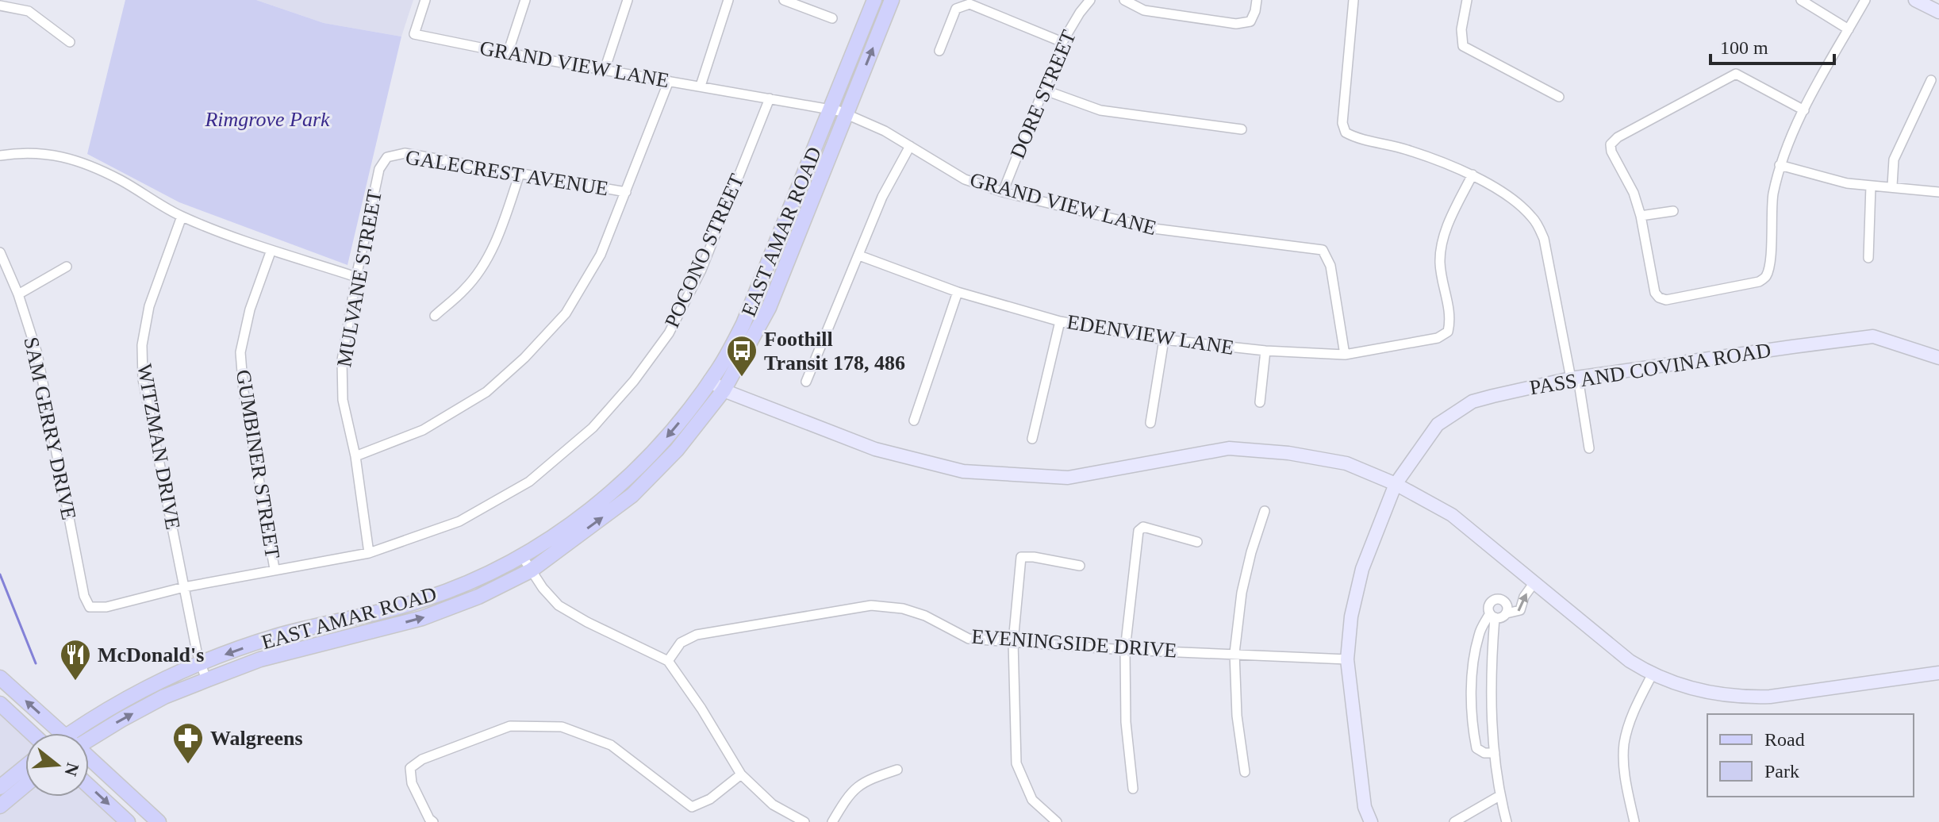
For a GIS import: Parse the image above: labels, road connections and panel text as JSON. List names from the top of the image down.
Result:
{
  "streets": {
    "main road": ["EAST AMAR ROAD"],
    "street": [
      "GRAND VIEW LANE",
      "DORE STREET",
      "GALECREST AVENUE",
      "POCONO STREET",
      "MULVANE STREET",
      "EDENVIEW LANE",
      "PASS AND COVINA ROAD",
      "SAM GERRY DRIVE",
      "WITZMAN DRIVE",
      "GUMBINER STREET",
      "EVENINGSIDE DRIVE"
    ]
  },
  "crossings": [
    ["GRAND VIEW LANE", "DORE STREET"],
    ["GRAND VIEW LANE", "EAST AMAR ROAD"],
    ["GRAND VIEW LANE", "POCONO STREET"],
    ["GRAND VIEW LANE", "EDENVIEW LANE"],
    ["GALECREST AVENUE", "MULVANE STREET"],
    ["EAST AMAR ROAD", "WITZMAN DRIVE"],
    ["POCONO STREET", "MULVANE STREET"],
    ["POCONO STREET", "SAM GERRY DRIVE"],
    ["POCONO STREET", "WITZMAN DRIVE"],
    ["POCONO STREET", "GUMBINER STREET"],
    ["PASS AND COVINA ROAD", "EVENINGSIDE DRIVE"]
  ],
  "parks": ["Rimgrove Park"],
  "places": {
    "bus stop": ["Foothill Transit 178, 486"],
    "restaurant": ["McDonald's"],
    "pharmacy": ["Walgreens"]
  },
  "legend": ["Road", "Park"],
  "scale_bar": "100 m",
  "north": "right"
}
